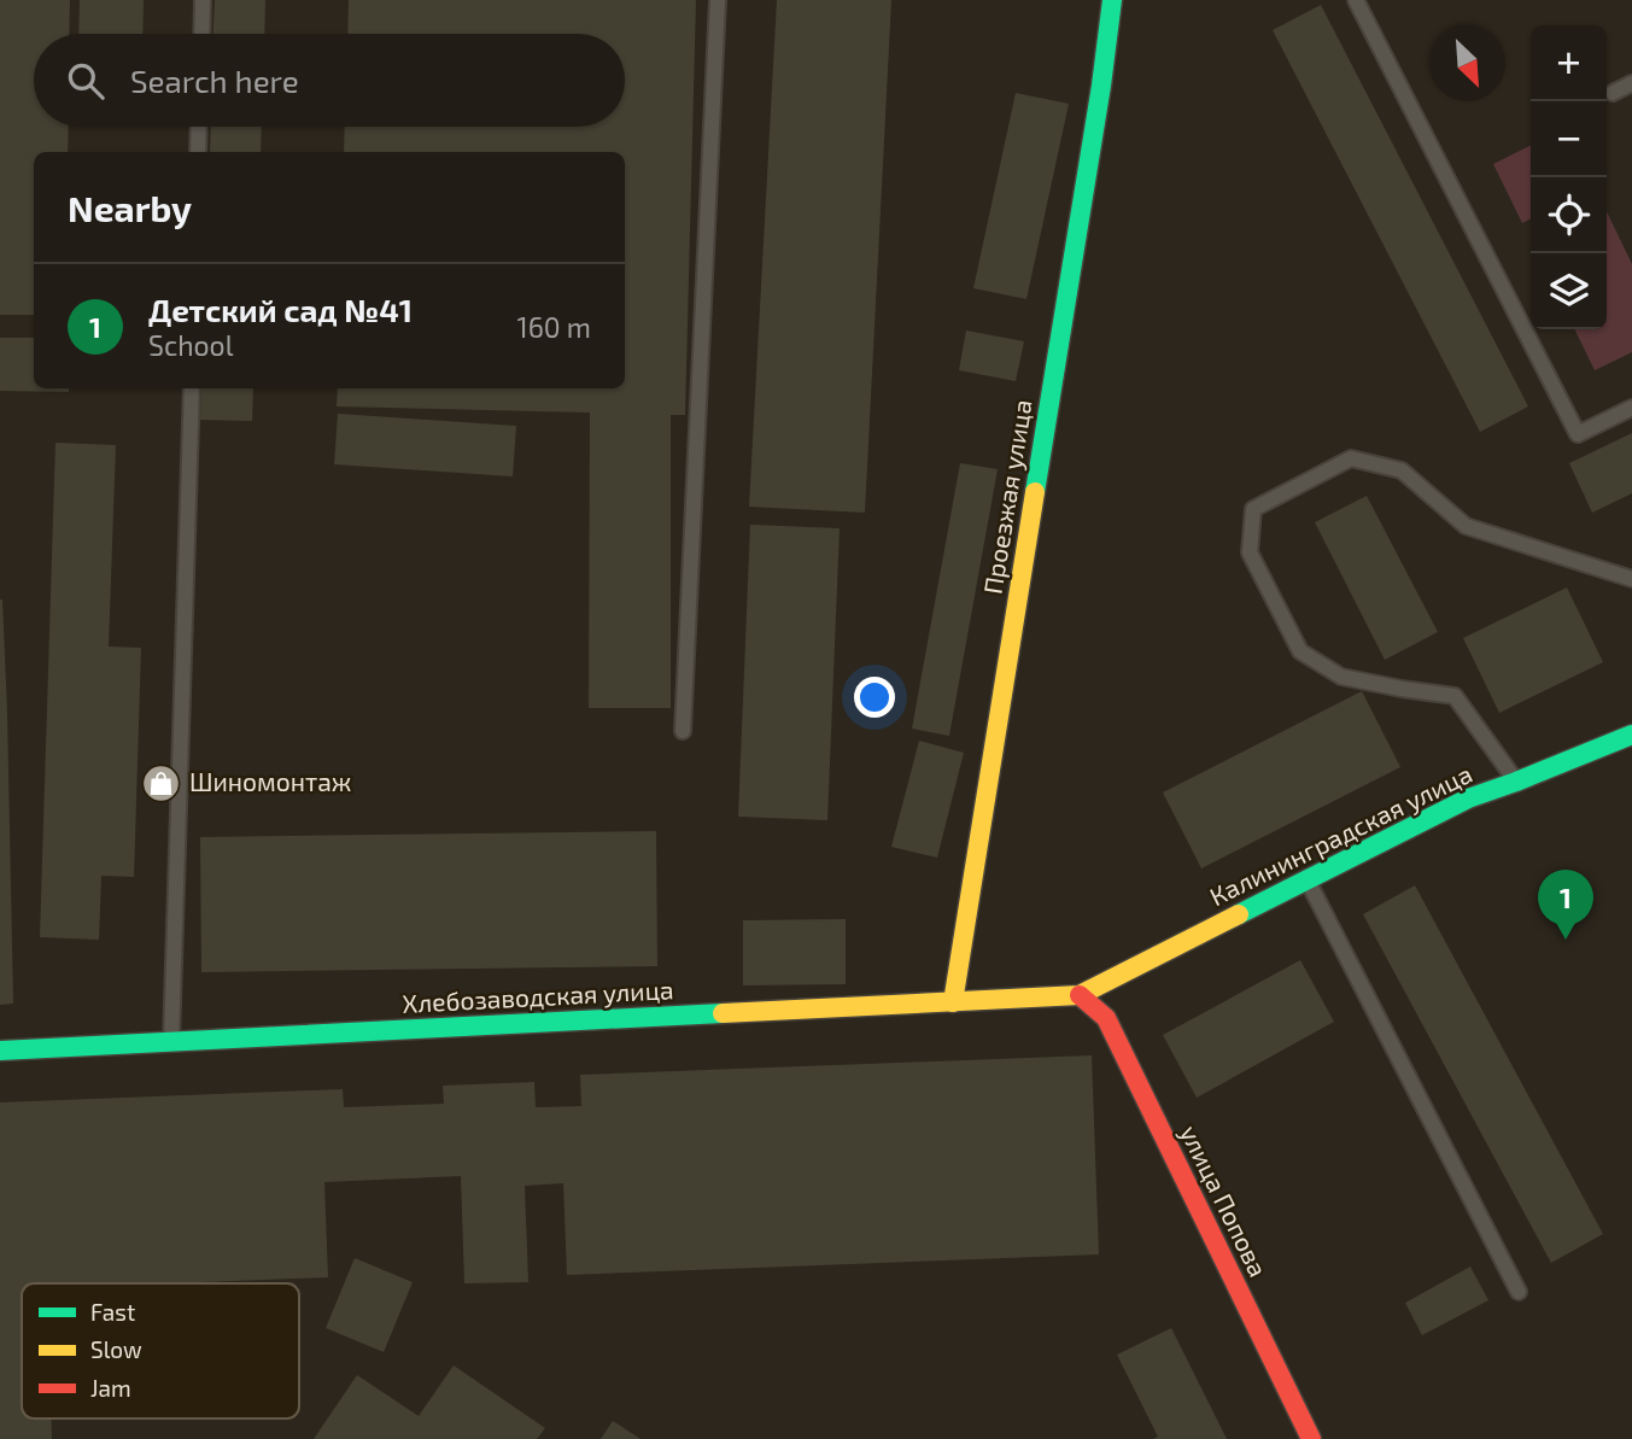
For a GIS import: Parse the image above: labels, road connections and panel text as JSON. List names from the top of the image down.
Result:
{
  "streets": {
    "street": [
      "Проезжая улица",
      "Калининградская улица",
      "Хлебозаводская улица",
      "улица Попова"
    ]
  },
  "crossings": [
    ["Проезжая улица", "Хлебозаводская улица"],
    ["Калининградская улица", "Хлебозаводская улица"],
    ["Калининградская улица", "улица Попова"],
    ["Хлебозаводская улица", "улица Попова"]
  ],
  "places": {
    "shop": ["Шиномонтаж"]
  },
  "legend": ["Fast", "Slow", "Jam"],
  "north": "bottom right",
  "page": {
    "map_buttons": ["+", "−"],
    "search": "Search here",
    "heading": "Nearby",
    "list": [
      {
        "mark": "1",
        "name": "Детский сад №41",
        "note": "School",
        "value": "160 m"
      }
    ],
    "pins": "1"
  }
}
